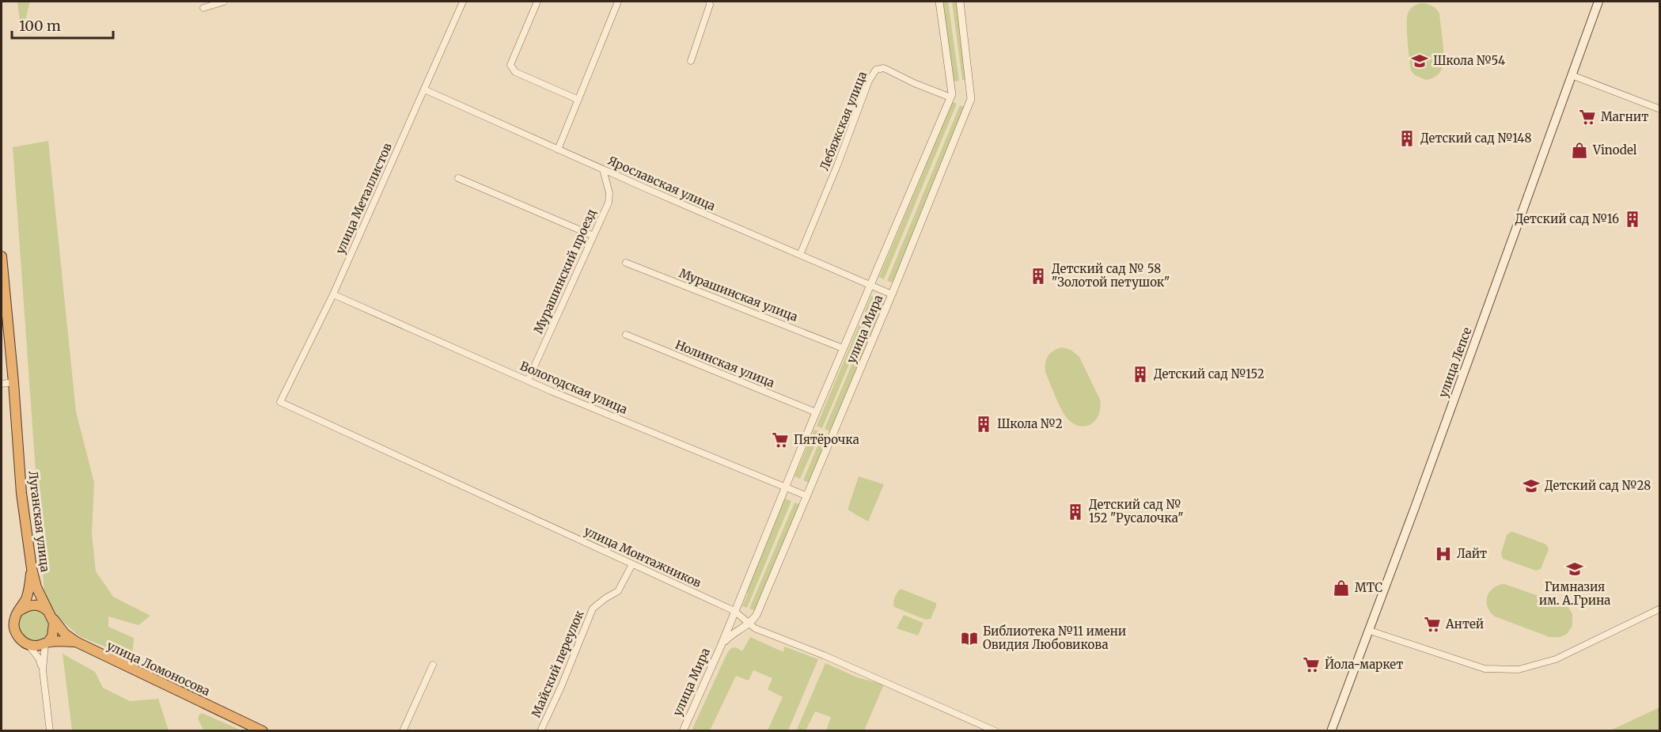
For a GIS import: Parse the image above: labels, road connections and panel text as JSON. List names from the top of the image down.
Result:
{
  "streets": {
    "highway": ["Луганская улица", "улица Ломоносова"],
    "main road": ["улица Лепсе"],
    "street": [
      "Лебяжская улица",
      "Ярославская улица",
      "улица Металлистов",
      "Мурашинский проезд",
      "Мурашинская улица",
      "улица Мира",
      "Нолинская улица",
      "Вологодская улица",
      "улица Монтажников",
      "Майский переулок"
    ]
  },
  "crossings": [
    ["Лебяжская улица", "Ярославская улица"],
    ["Лебяжская улица", "улица Мира"],
    ["Ярославская улица", "улица Металлистов"],
    ["Ярославская улица", "Мурашинский проезд"],
    ["Ярославская улица", "улица Мира"],
    ["улица Металлистов", "Вологодская улица"],
    ["улица Металлистов", "улица Монтажников"],
    ["Мурашинский проезд", "Вологодская улица"],
    ["Мурашинская улица", "улица Мира"],
    ["улица Мира", "Нолинская улица"],
    ["улица Мира", "Вологодская улица"],
    ["улица Мира", "улица Монтажников"],
    ["Луганская улица", "улица Ломоносова"],
    ["улица Монтажников", "Майский переулок"]
  ],
  "places": {
    "school or university": ["Школа №54", "Детский сад №28", "Гимназия им. А.Грина"],
    "supermarket": [
      "Магнит",
      "Пятёрочка",
      "Антей",
      "Йола-маркет"
    ],
    "building": [
      "Детский сад №148",
      "Детский сад №16",
      "Детский сад № 58 \"Золотой петушок\"",
      "Детский сад №152",
      "Школа №2",
      "Детский сад № 152 \"Русалочка\""
    ],
    "shop": ["Vinodel", "МТС"],
    "hospital": ["Лайт"],
    "library": ["Библиотека №11 имени Овидия Любовикова"]
  },
  "scale_bar": "100 m"
}
